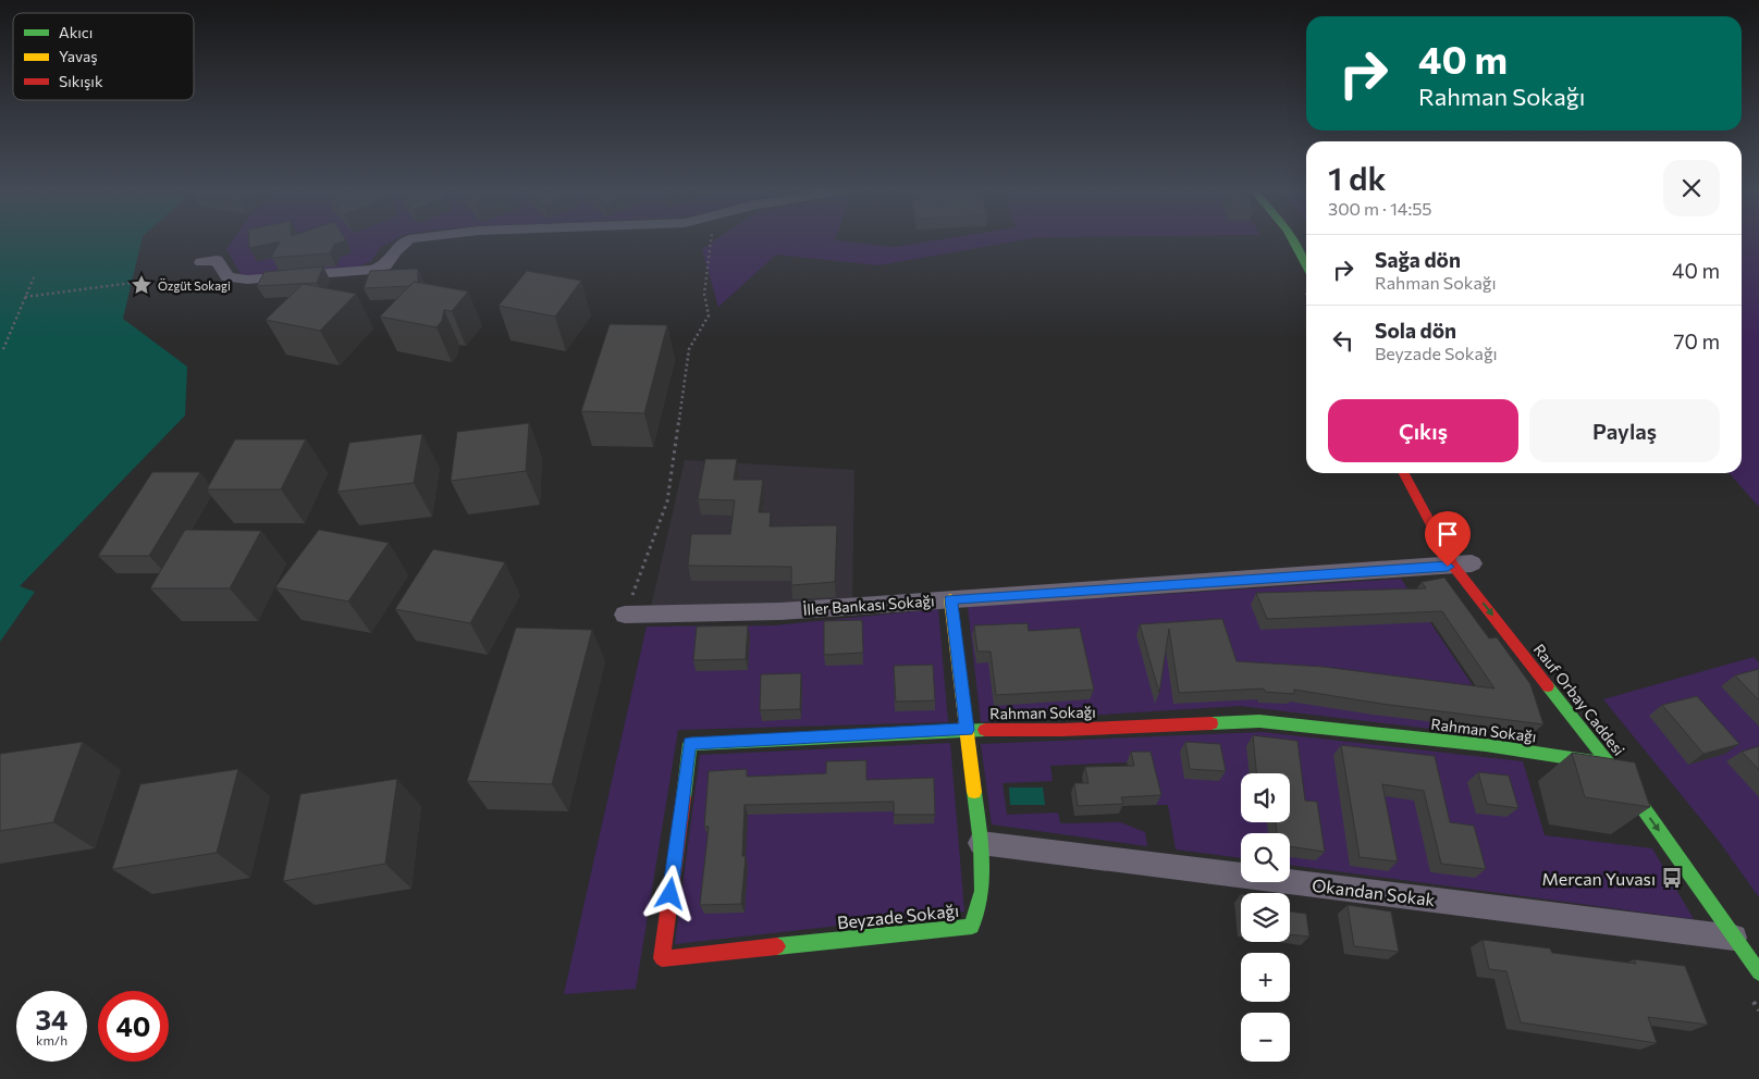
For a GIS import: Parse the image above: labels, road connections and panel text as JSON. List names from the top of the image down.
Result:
{
  "streets": {
    "street": [
      "İller Bankası Sokağı",
      "Rauf Orbay Caddesi",
      "Rahman Sokağı",
      "Okandan Sokak",
      "Beyzade Sokağı"
    ]
  },
  "crossings": [
    ["İller Bankası Sokağı", "Rauf Orbay Caddesi"],
    ["İller Bankası Sokağı", "Beyzade Sokağı"],
    ["Rauf Orbay Caddesi", "Rahman Sokağı"],
    ["Rauf Orbay Caddesi", "Okandan Sokak"],
    ["Rahman Sokağı", "Beyzade Sokağı"],
    ["Okandan Sokak", "Beyzade Sokağı"]
  ],
  "one_way": ["Rauf Orbay Caddesi"],
  "places": {
    "place": ["Özgüt Sokagi"],
    "bus stop": ["Mercan Yuvası"]
  },
  "legend": ["Akıcı", "Yavaş", "Sıkışık"],
  "page": {
    "turn": ["40 m", "Rahman Sokağı"],
    "heading": ["1 dk", "300 m · 14:55"],
    "list": [
      {
        "name": "Sağa dön",
        "note": "Rahman Sokağı",
        "value": "40 m"
      },
      {
        "name": "Sola dön",
        "note": "Beyzade Sokağı",
        "value": "70 m"
      }
    ],
    "buttons": ["Çıkış", "Paylaş"],
    "map_buttons": ["+", "−"],
    "speed": "34 km/h",
    "limit": "40"
  }
}
